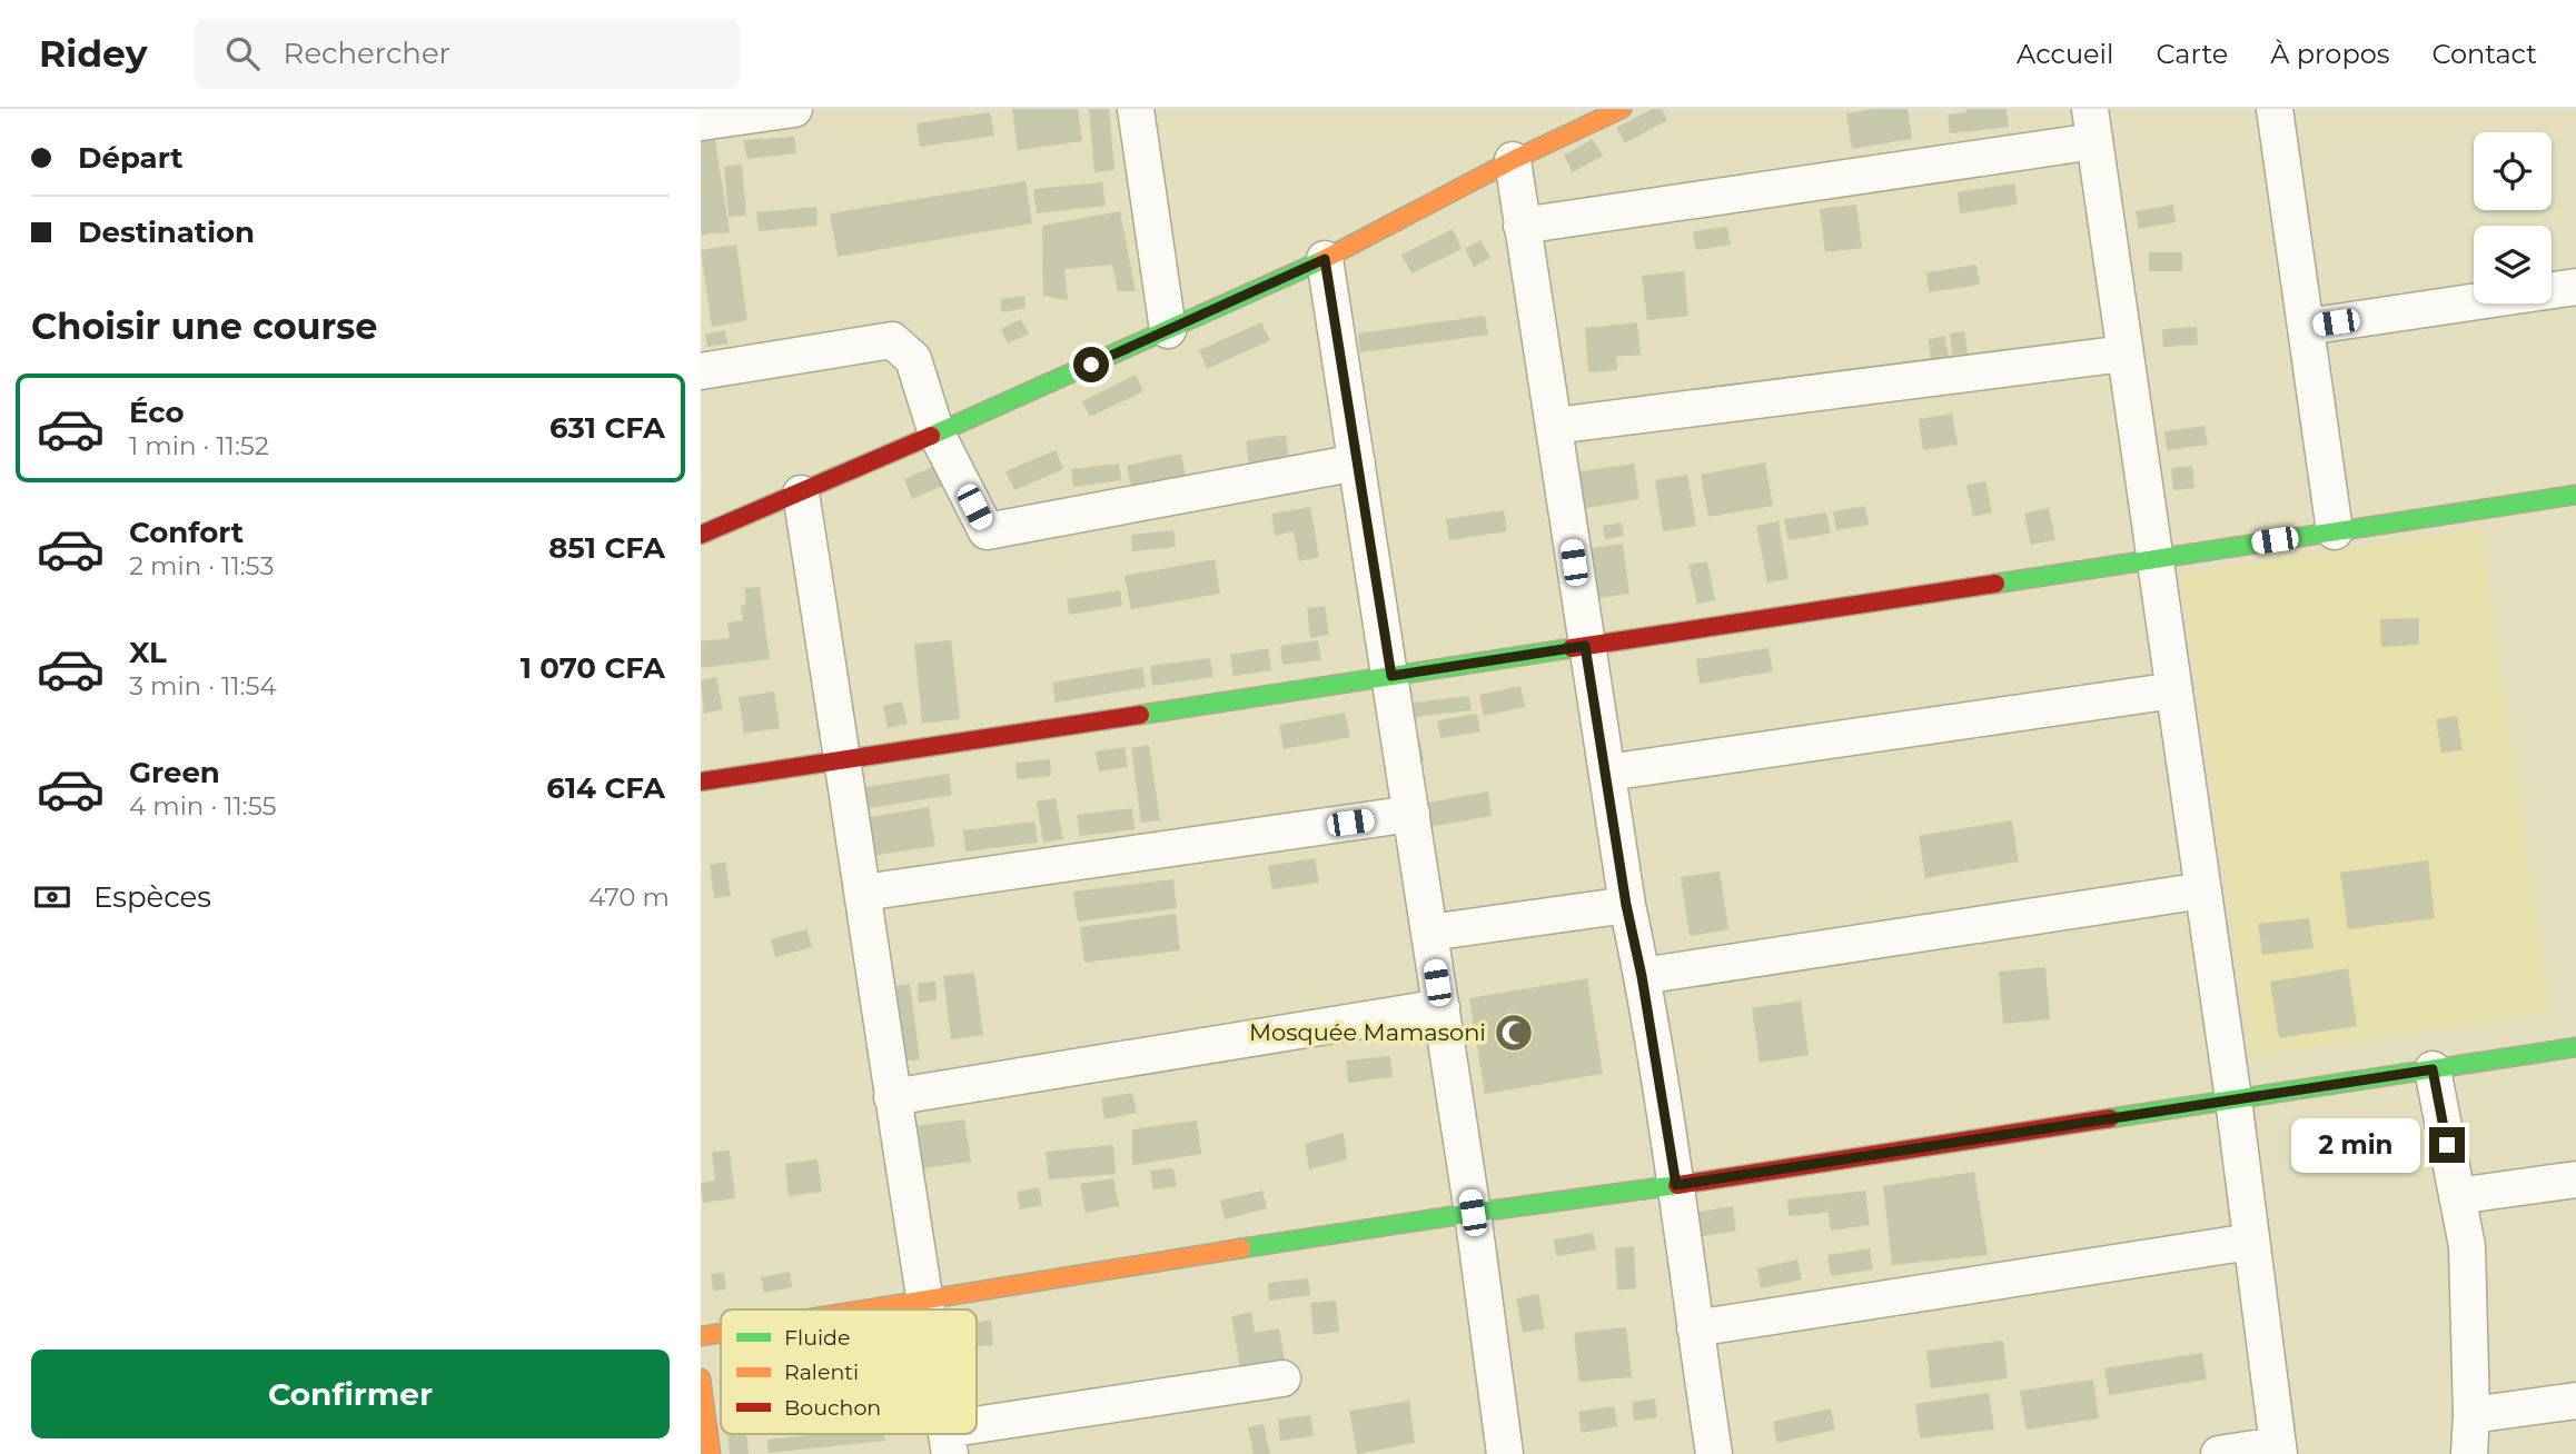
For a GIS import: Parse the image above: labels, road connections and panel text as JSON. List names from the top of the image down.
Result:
{
  "places": {
    "mosque": ["Mosquée Mamasoni"]
  },
  "legend": ["Fluide", "Ralenti", "Bouchon"],
  "page": {
    "header": "Ridey",
    "search": "Rechercher",
    "nav": [
      "Accueil",
      "Carte",
      "À propos",
      "Contact"
    ],
    "banner": ["Départ", "Destination"],
    "heading": "Choisir une course",
    "list": [
      {
        "name": "Éco",
        "note": "1 min · 11:52",
        "value": "631 CFA"
      },
      {
        "name": "Confort",
        "note": "2 min · 11:53",
        "value": "851 CFA"
      },
      {
        "name": "XL",
        "note": "3 min · 11:54",
        "value": "1 070 CFA"
      },
      {
        "name": "Green",
        "note": "4 min · 11:55",
        "value": "614 CFA"
      }
    ],
    "pay": ["Espèces", "470 m"],
    "bubble": "2 min",
    "buttons": "Confirmer"
  }
}
